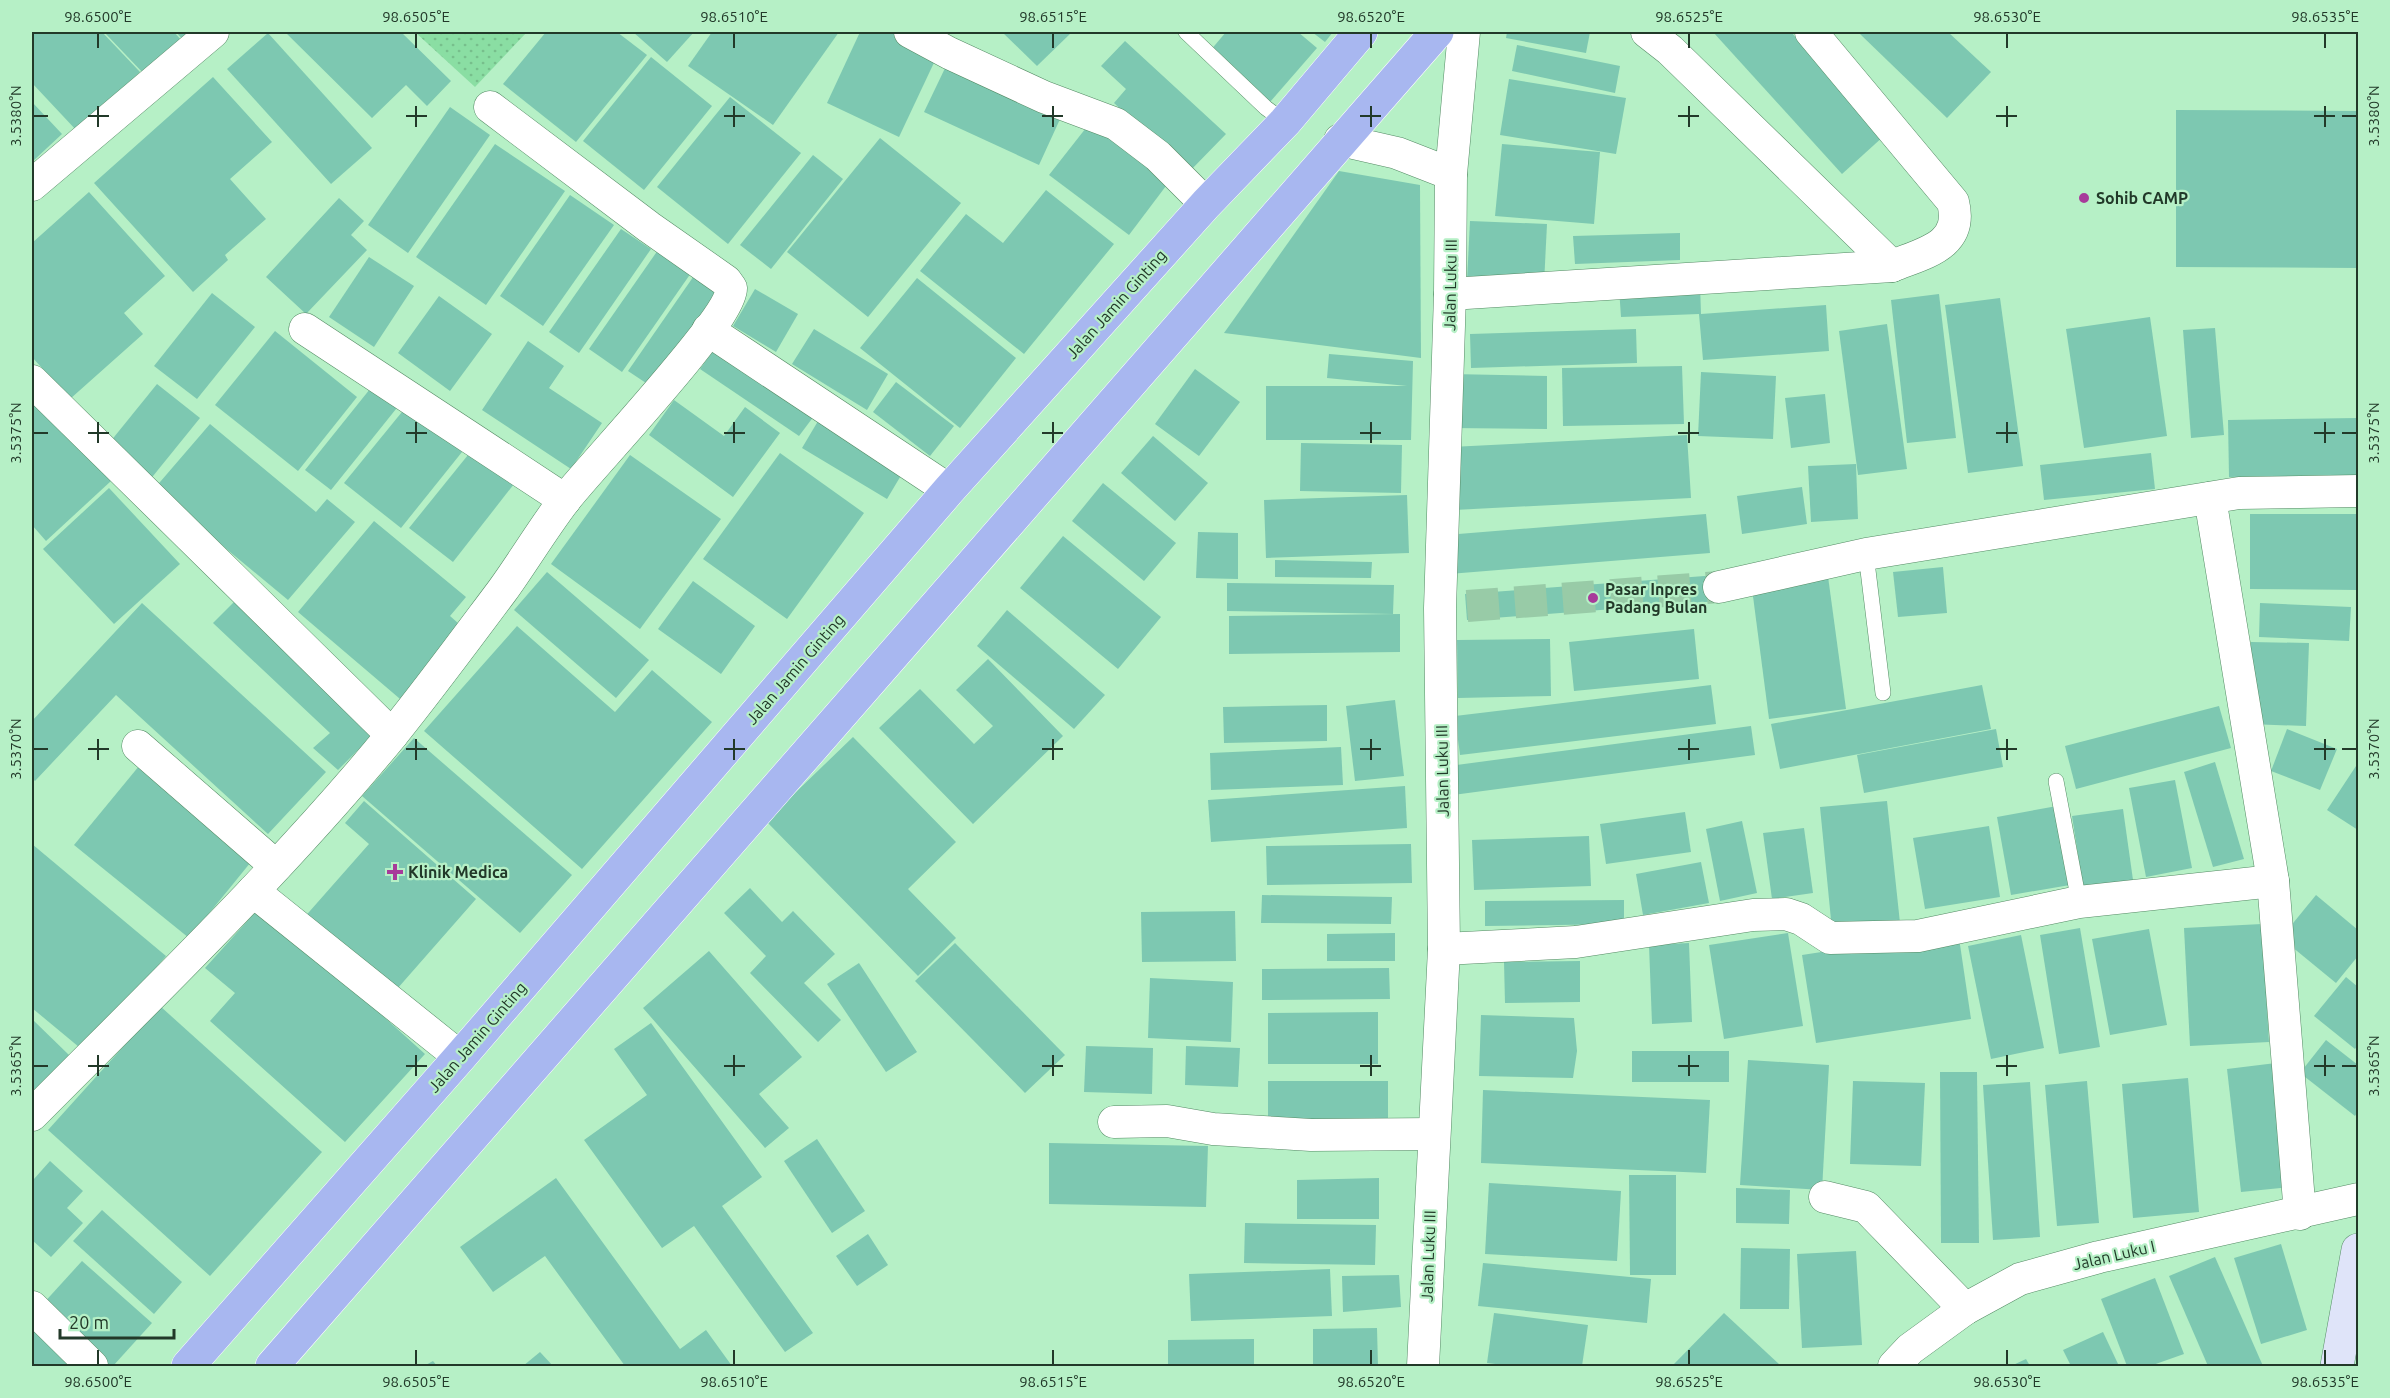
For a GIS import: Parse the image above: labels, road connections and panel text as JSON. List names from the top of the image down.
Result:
{
  "streets": {
    "highway": ["Jalan Jamin Ginting"],
    "street": ["Jalan Luku III", "Jalan Luku I"]
  },
  "places": {
    "other": ["Sohib CAMP", "Pasar Inpres Padang Bulan"],
    "health": ["Klinik Medica"]
  },
  "scale_bar": "20 m",
  "coordinates": [
    "98.6500°E",
    "98.6505°E",
    "98.6510°E",
    "98.6515°E",
    "98.6520°E",
    "98.6525°E",
    "98.6530°E",
    "98.6535°E",
    "3.5380°N",
    "3.5375°N",
    "3.5370°N",
    "3.5365°N"
  ]
}
